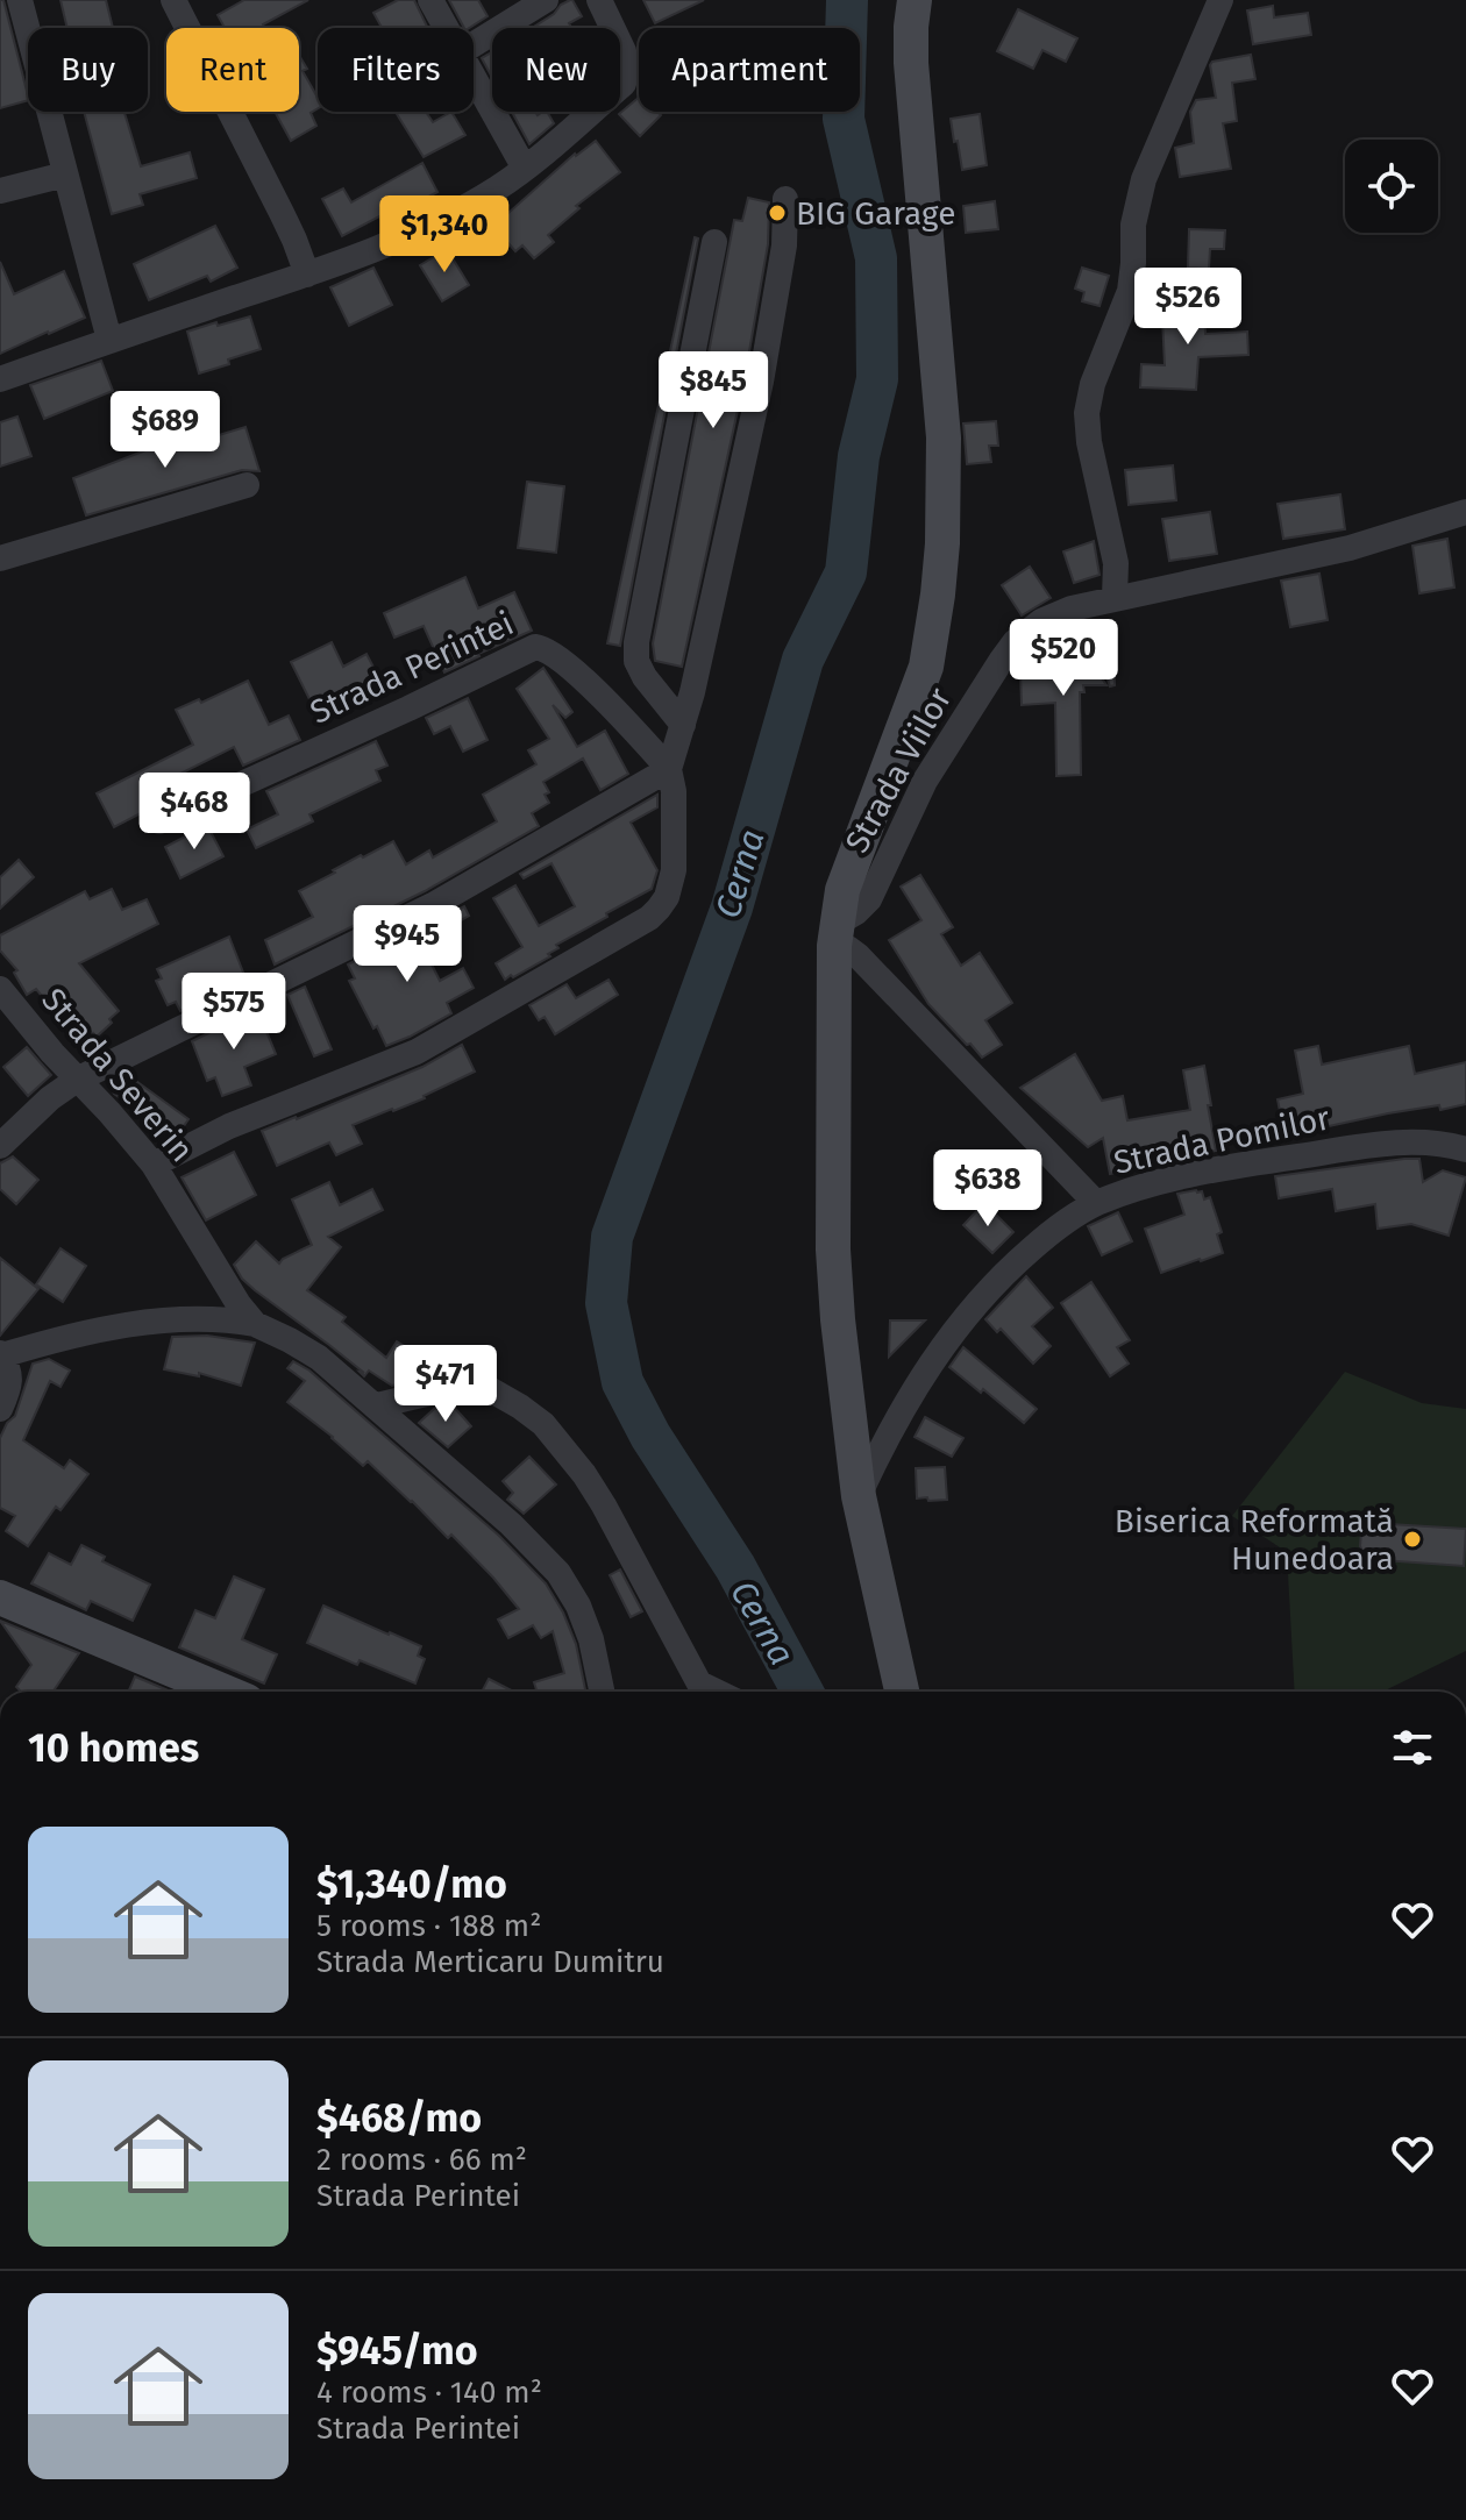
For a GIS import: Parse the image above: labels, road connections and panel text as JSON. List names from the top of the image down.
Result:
{
  "streets": {
    "street": [
      "Strada Perintei",
      "Strada Viilor",
      "Strada Severin",
      "Strada Pomilor"
    ]
  },
  "water": ["Cerna"],
  "places": ["BIG Garage", "Biserica Reformată Hunedoara"],
  "page": {
    "chip": [
      "Buy",
      "Rent",
      "Filters",
      "New",
      "Apartment"
    ],
    "price": [
      "$1,340",
      "$526",
      "$845",
      "$689",
      "$520",
      "$468",
      "$945",
      "$575",
      "$638",
      "$471"
    ],
    "heading": "10 homes",
    "list": [
      {
        "name": "$1,340/mo",
        "note": "5 rooms · 188 m² · Strada Merticaru Dumitru"
      },
      {
        "name": "$468/mo",
        "note": "2 rooms · 66 m² · Strada Perintei"
      },
      {
        "name": "$945/mo",
        "note": "4 rooms · 140 m² · Strada Perintei"
      }
    ]
  }
}
